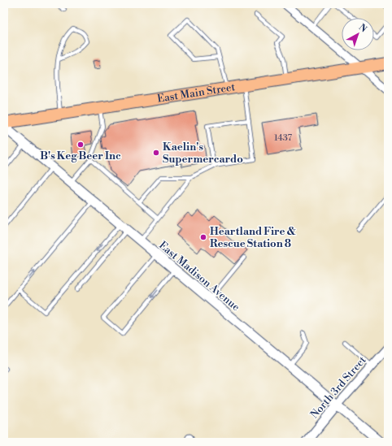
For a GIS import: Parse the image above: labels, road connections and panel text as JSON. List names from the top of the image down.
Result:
{
  "streets": {
    "main road": ["East Main Street"],
    "street": ["East Madison Avenue", "North 3rd Street"]
  },
  "crossings": [
    ["East Madison Avenue", "North 3rd Street"]
  ],
  "places": ["B's Keg Beer Inc", "Kaelin's Supermercardo", "Heartland Fire & Rescue Station 8"],
  "house_numbers": ["1437"],
  "north": "top right"
}
